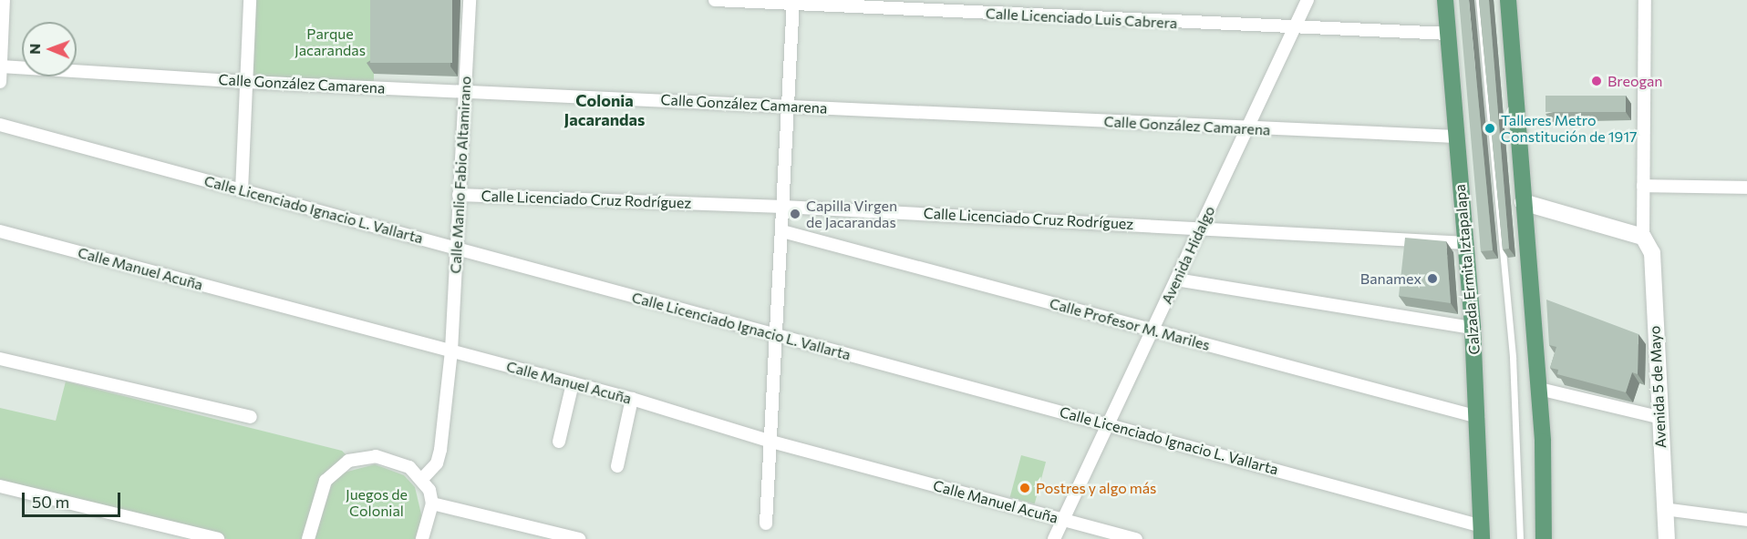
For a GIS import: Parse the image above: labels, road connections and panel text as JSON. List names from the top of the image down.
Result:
{
  "streets": {
    "main road": ["Calzada Ermita Iztapalapa"],
    "street": [
      "Calle Licenciado Luis Cabrera",
      "Calle González Camarena",
      "Calle Manlio Fabio Altamirano",
      "Calle Licenciado Cruz Rodríguez",
      "Calle Licenciado Ignacio L. Vallarta",
      "Avenida Hidalgo",
      "Calle Manuel Acuña",
      "Calle Profesor M. Mariles",
      "Avenida 5 de Mayo"
    ]
  },
  "crossings": [
    ["Calle Licenciado Luis Cabrera", "Avenida Hidalgo"],
    ["Calle Licenciado Luis Cabrera", "Calzada Ermita Iztapalapa"],
    ["Calle González Camarena", "Calle Manlio Fabio Altamirano"],
    ["Calle González Camarena", "Avenida Hidalgo"],
    ["Calle González Camarena", "Calzada Ermita Iztapalapa"],
    ["Calle Manlio Fabio Altamirano", "Calle Licenciado Cruz Rodríguez"],
    ["Calle Manlio Fabio Altamirano", "Calle Licenciado Ignacio L. Vallarta"],
    ["Calle Manlio Fabio Altamirano", "Calle Manuel Acuña"],
    ["Calle Licenciado Cruz Rodríguez", "Avenida Hidalgo"],
    ["Calle Licenciado Cruz Rodríguez", "Calzada Ermita Iztapalapa"],
    ["Calle Licenciado Ignacio L. Vallarta", "Avenida Hidalgo"],
    ["Calle Licenciado Ignacio L. Vallarta", "Calzada Ermita Iztapalapa"],
    ["Avenida Hidalgo", "Calle Manuel Acuña"],
    ["Avenida Hidalgo", "Calle Profesor M. Mariles"],
    ["Calzada Ermita Iztapalapa", "Calle Profesor M. Mariles"]
  ],
  "districts": ["Colonia Jacarandas"],
  "parks": ["Parque Jacarandas", "Juegos de Colonial"],
  "places": [
    "Breogan",
    "Talleres Metro Constitución de 1917",
    "Capilla Virgen de Jacarandas",
    "Banamex",
    "Postres y algo más"
  ],
  "scale_bar": "50 m",
  "north": "left"
}
